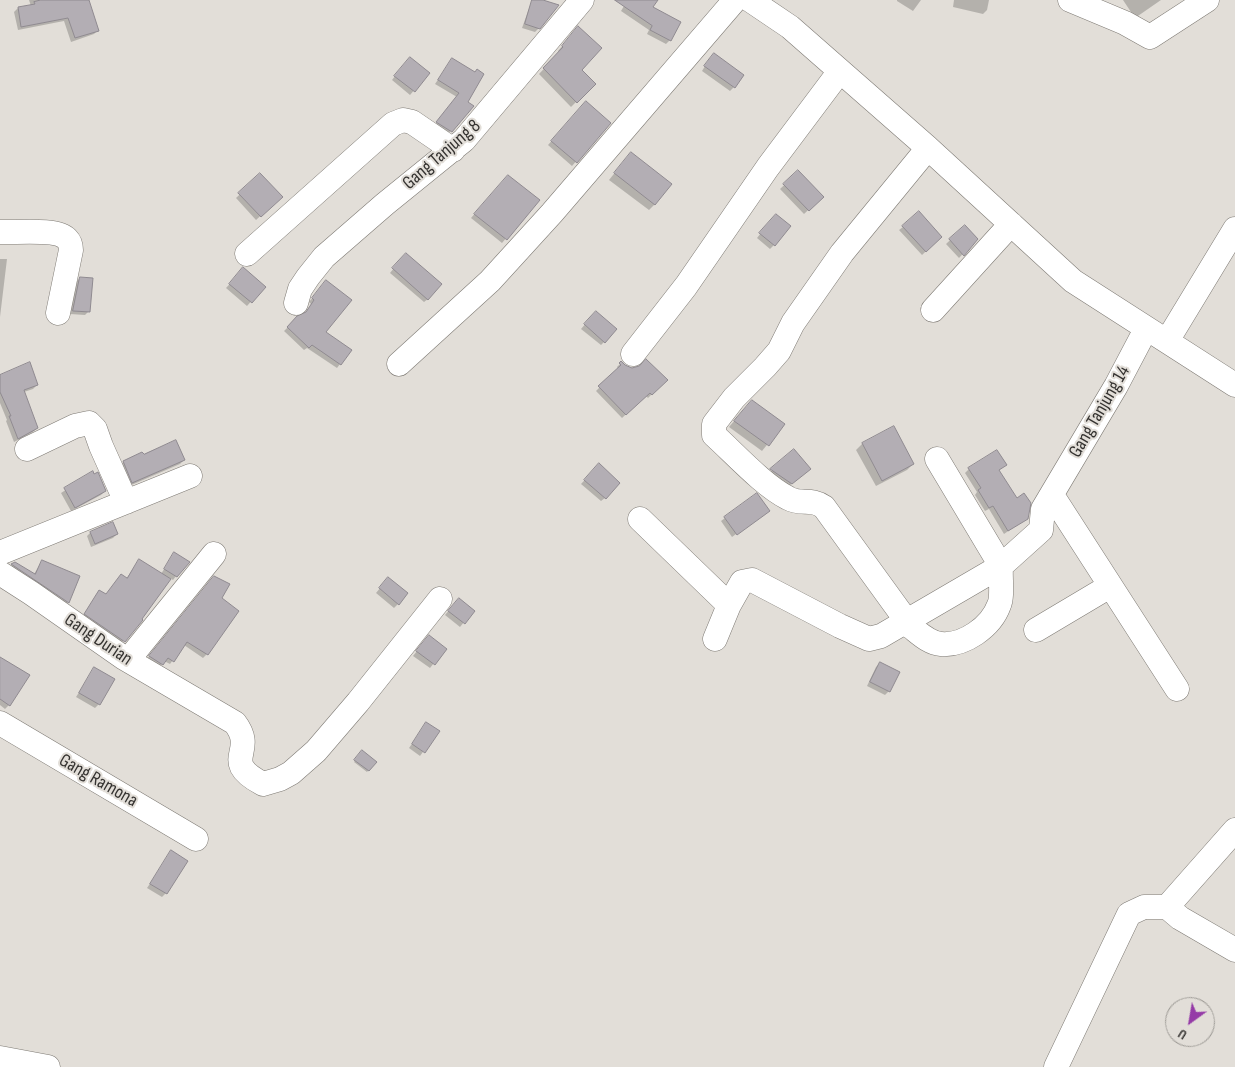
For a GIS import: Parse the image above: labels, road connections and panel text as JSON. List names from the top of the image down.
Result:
{
  "streets": {
    "street": [
      "Gang Tanjung 8",
      "Gang Tanjung 14",
      "Gang Durian",
      "Gang Ramona"
    ]
  },
  "north": "bottom left"
}
